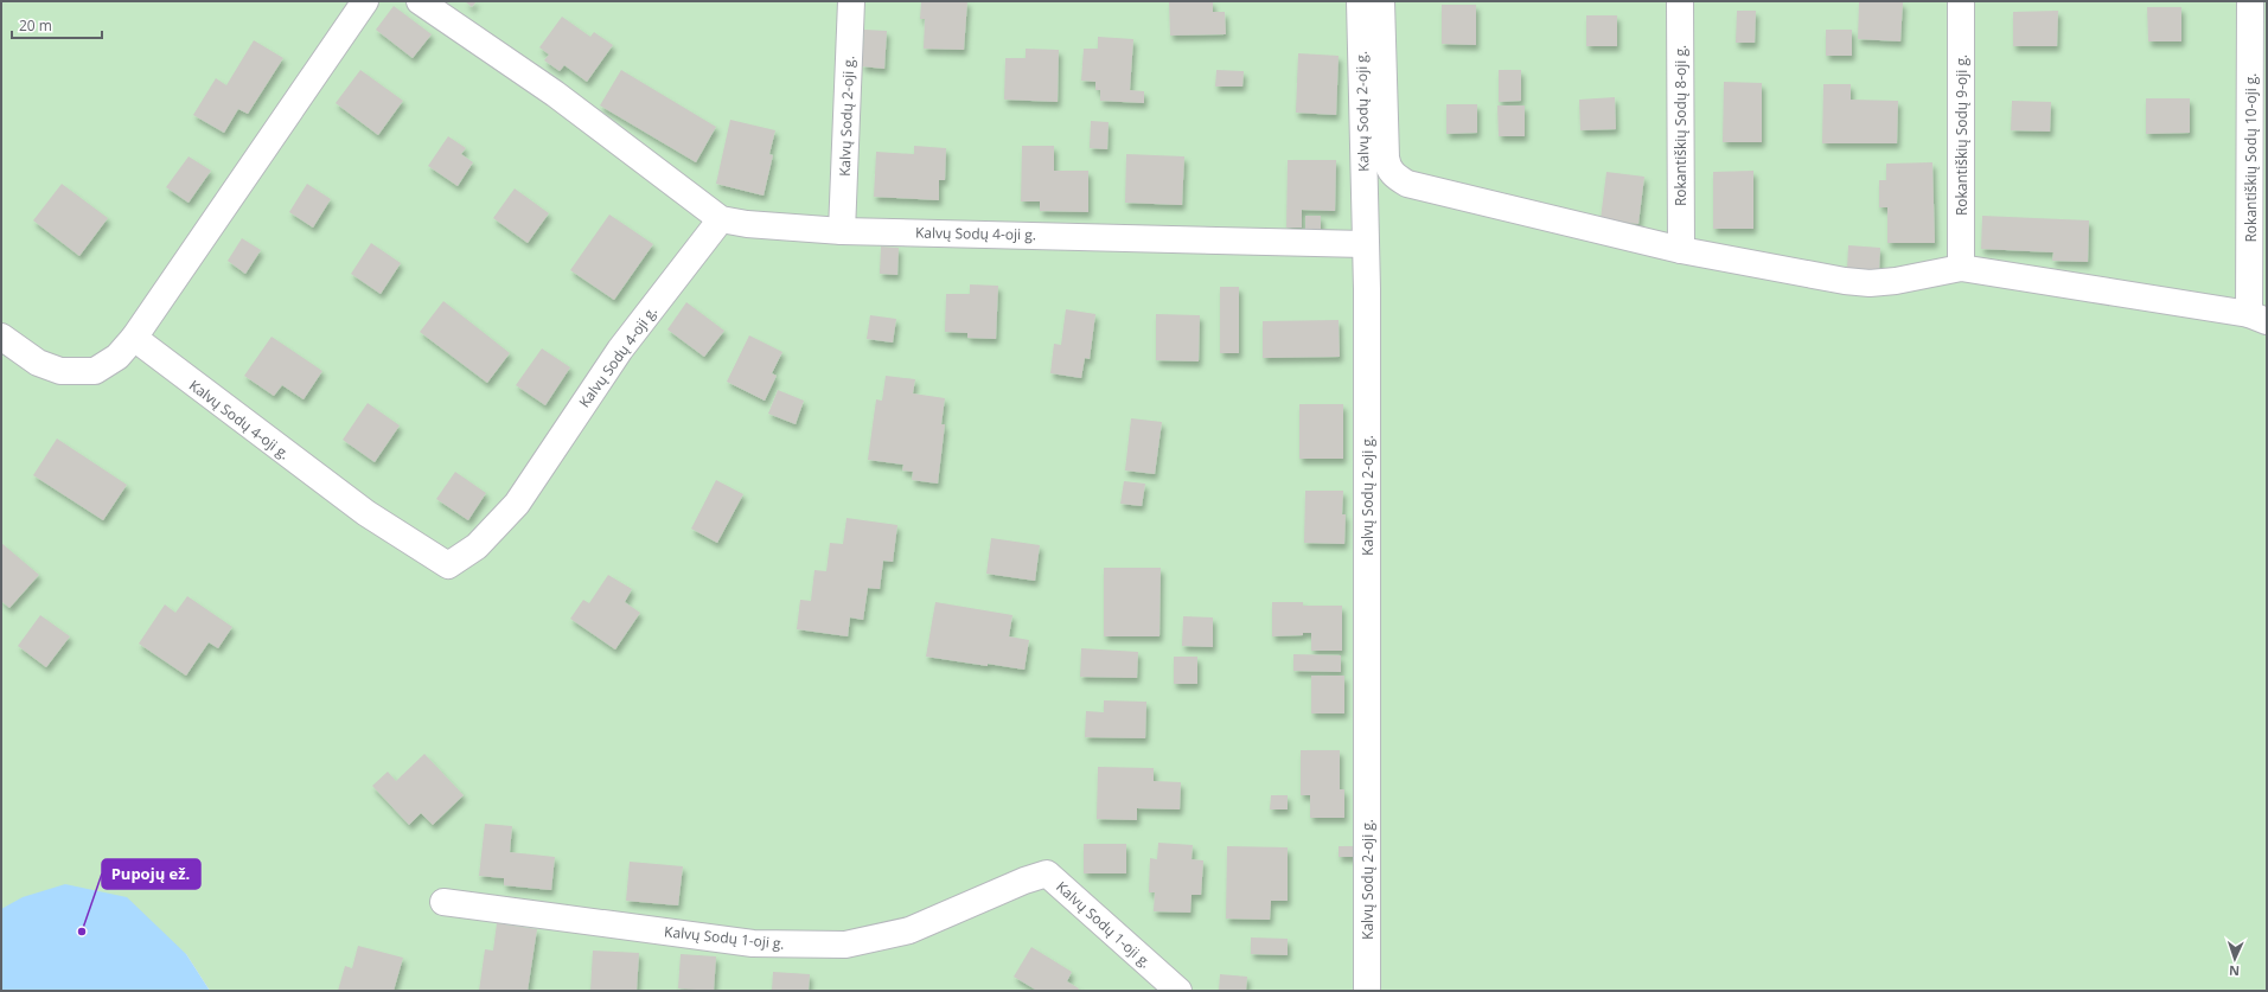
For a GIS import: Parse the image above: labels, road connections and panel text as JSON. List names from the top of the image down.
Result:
{
  "streets": {
    "street": [
      "Kalvų Sodų 2-oji g.",
      "Rokantiškių Sodų 8-oji g.",
      "Rokantiškių Sodų 9-oji g.",
      "Rokantiškių Sodų 10-oji g.",
      "Kalvų Sodų 4-oji g.",
      "Kalvų Sodų 1-oji g."
    ]
  },
  "crossings": [
    ["Kalvų Sodų 2-oji g.", "Kalvų Sodų 4-oji g."]
  ],
  "places": ["Pupojų ež."],
  "scale_bar": "20 m",
  "north": "bottom"
}
